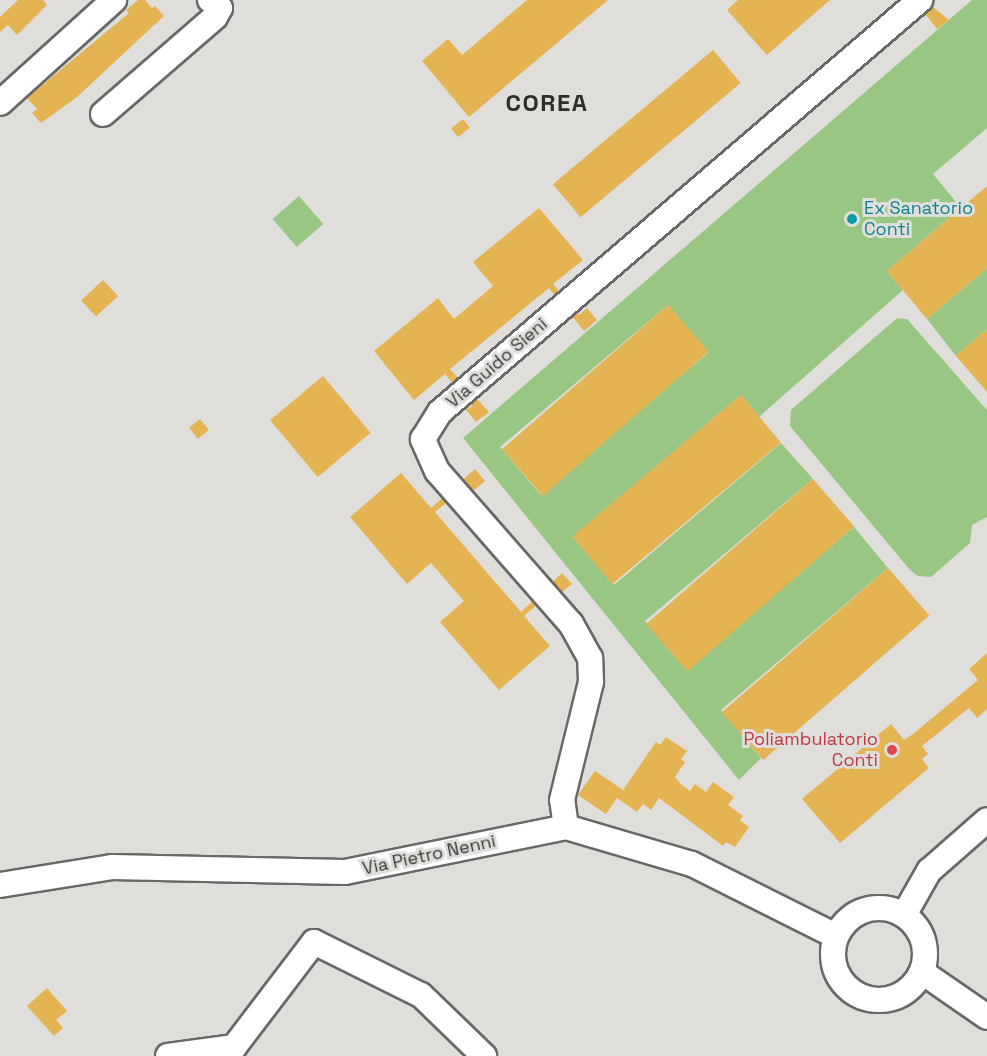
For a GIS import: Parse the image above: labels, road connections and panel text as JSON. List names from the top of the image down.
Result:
{
  "streets": {
    "street": ["Via Guido Sieni", "Via Pietro Nenni"]
  },
  "crossings": [
    ["Via Guido Sieni", "Via Pietro Nenni"]
  ],
  "districts": ["COREA"],
  "places": ["Ex Sanatorio Conti", "Poliambulatorio Conti"]
}
